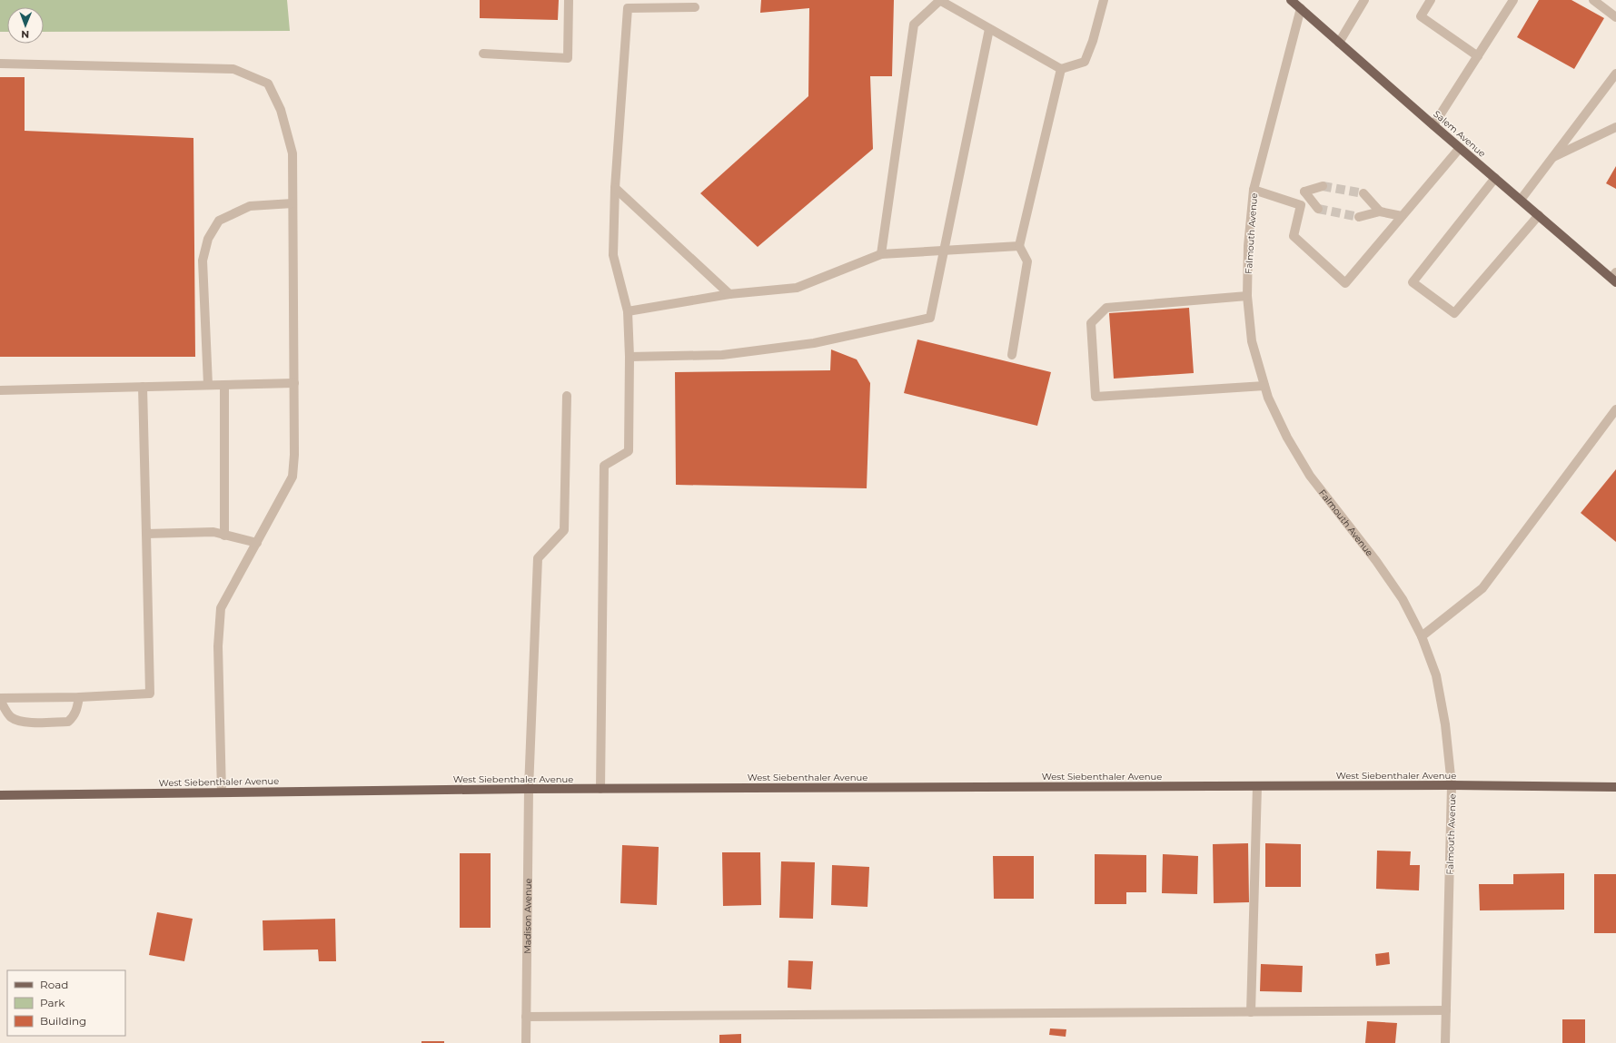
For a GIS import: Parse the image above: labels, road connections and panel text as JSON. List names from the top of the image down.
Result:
{
  "streets": {
    "main road": ["Salem Avenue", "West Siebenthaler Avenue"],
    "street": ["Falmouth Avenue", "Madison Avenue"]
  },
  "crossings": [
    ["Salem Avenue", "Falmouth Avenue"],
    ["Falmouth Avenue", "West Siebenthaler Avenue"],
    ["West Siebenthaler Avenue", "Madison Avenue"]
  ],
  "legend": ["Road", "Park", "Building"],
  "north": "bottom"
}
